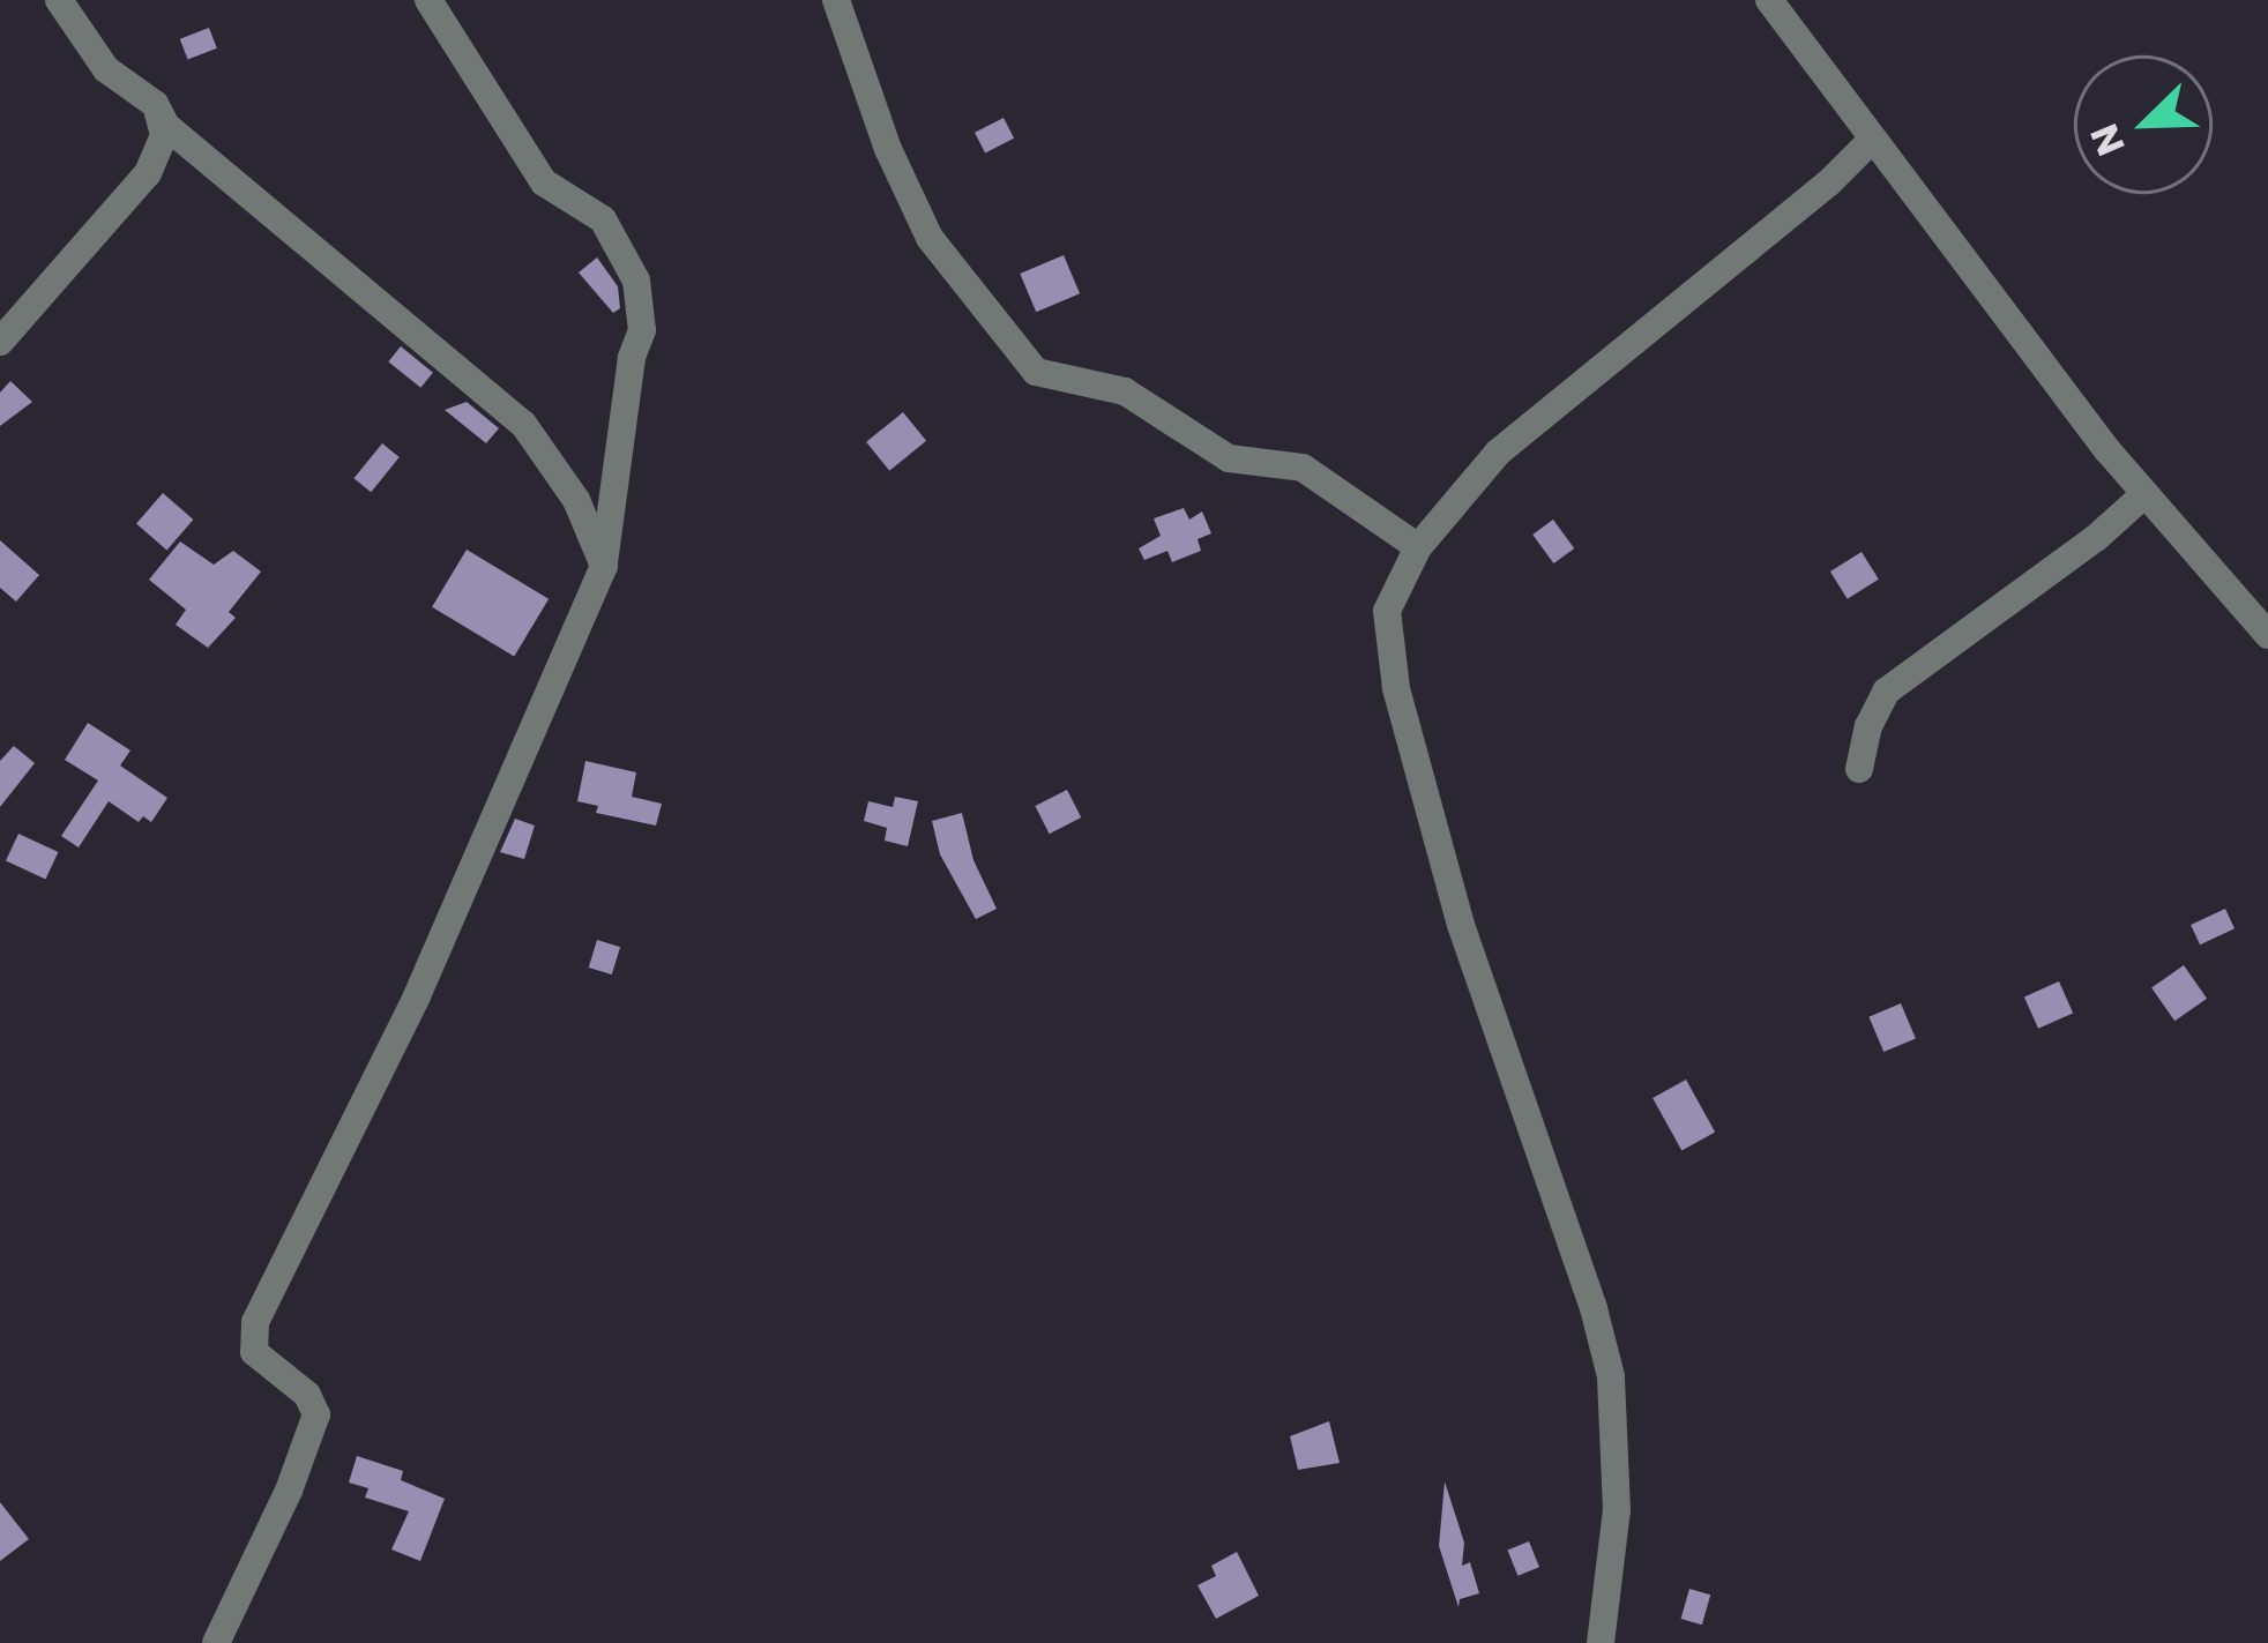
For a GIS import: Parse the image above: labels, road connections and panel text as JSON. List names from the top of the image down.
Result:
{
  "north": "bottom left"
}
